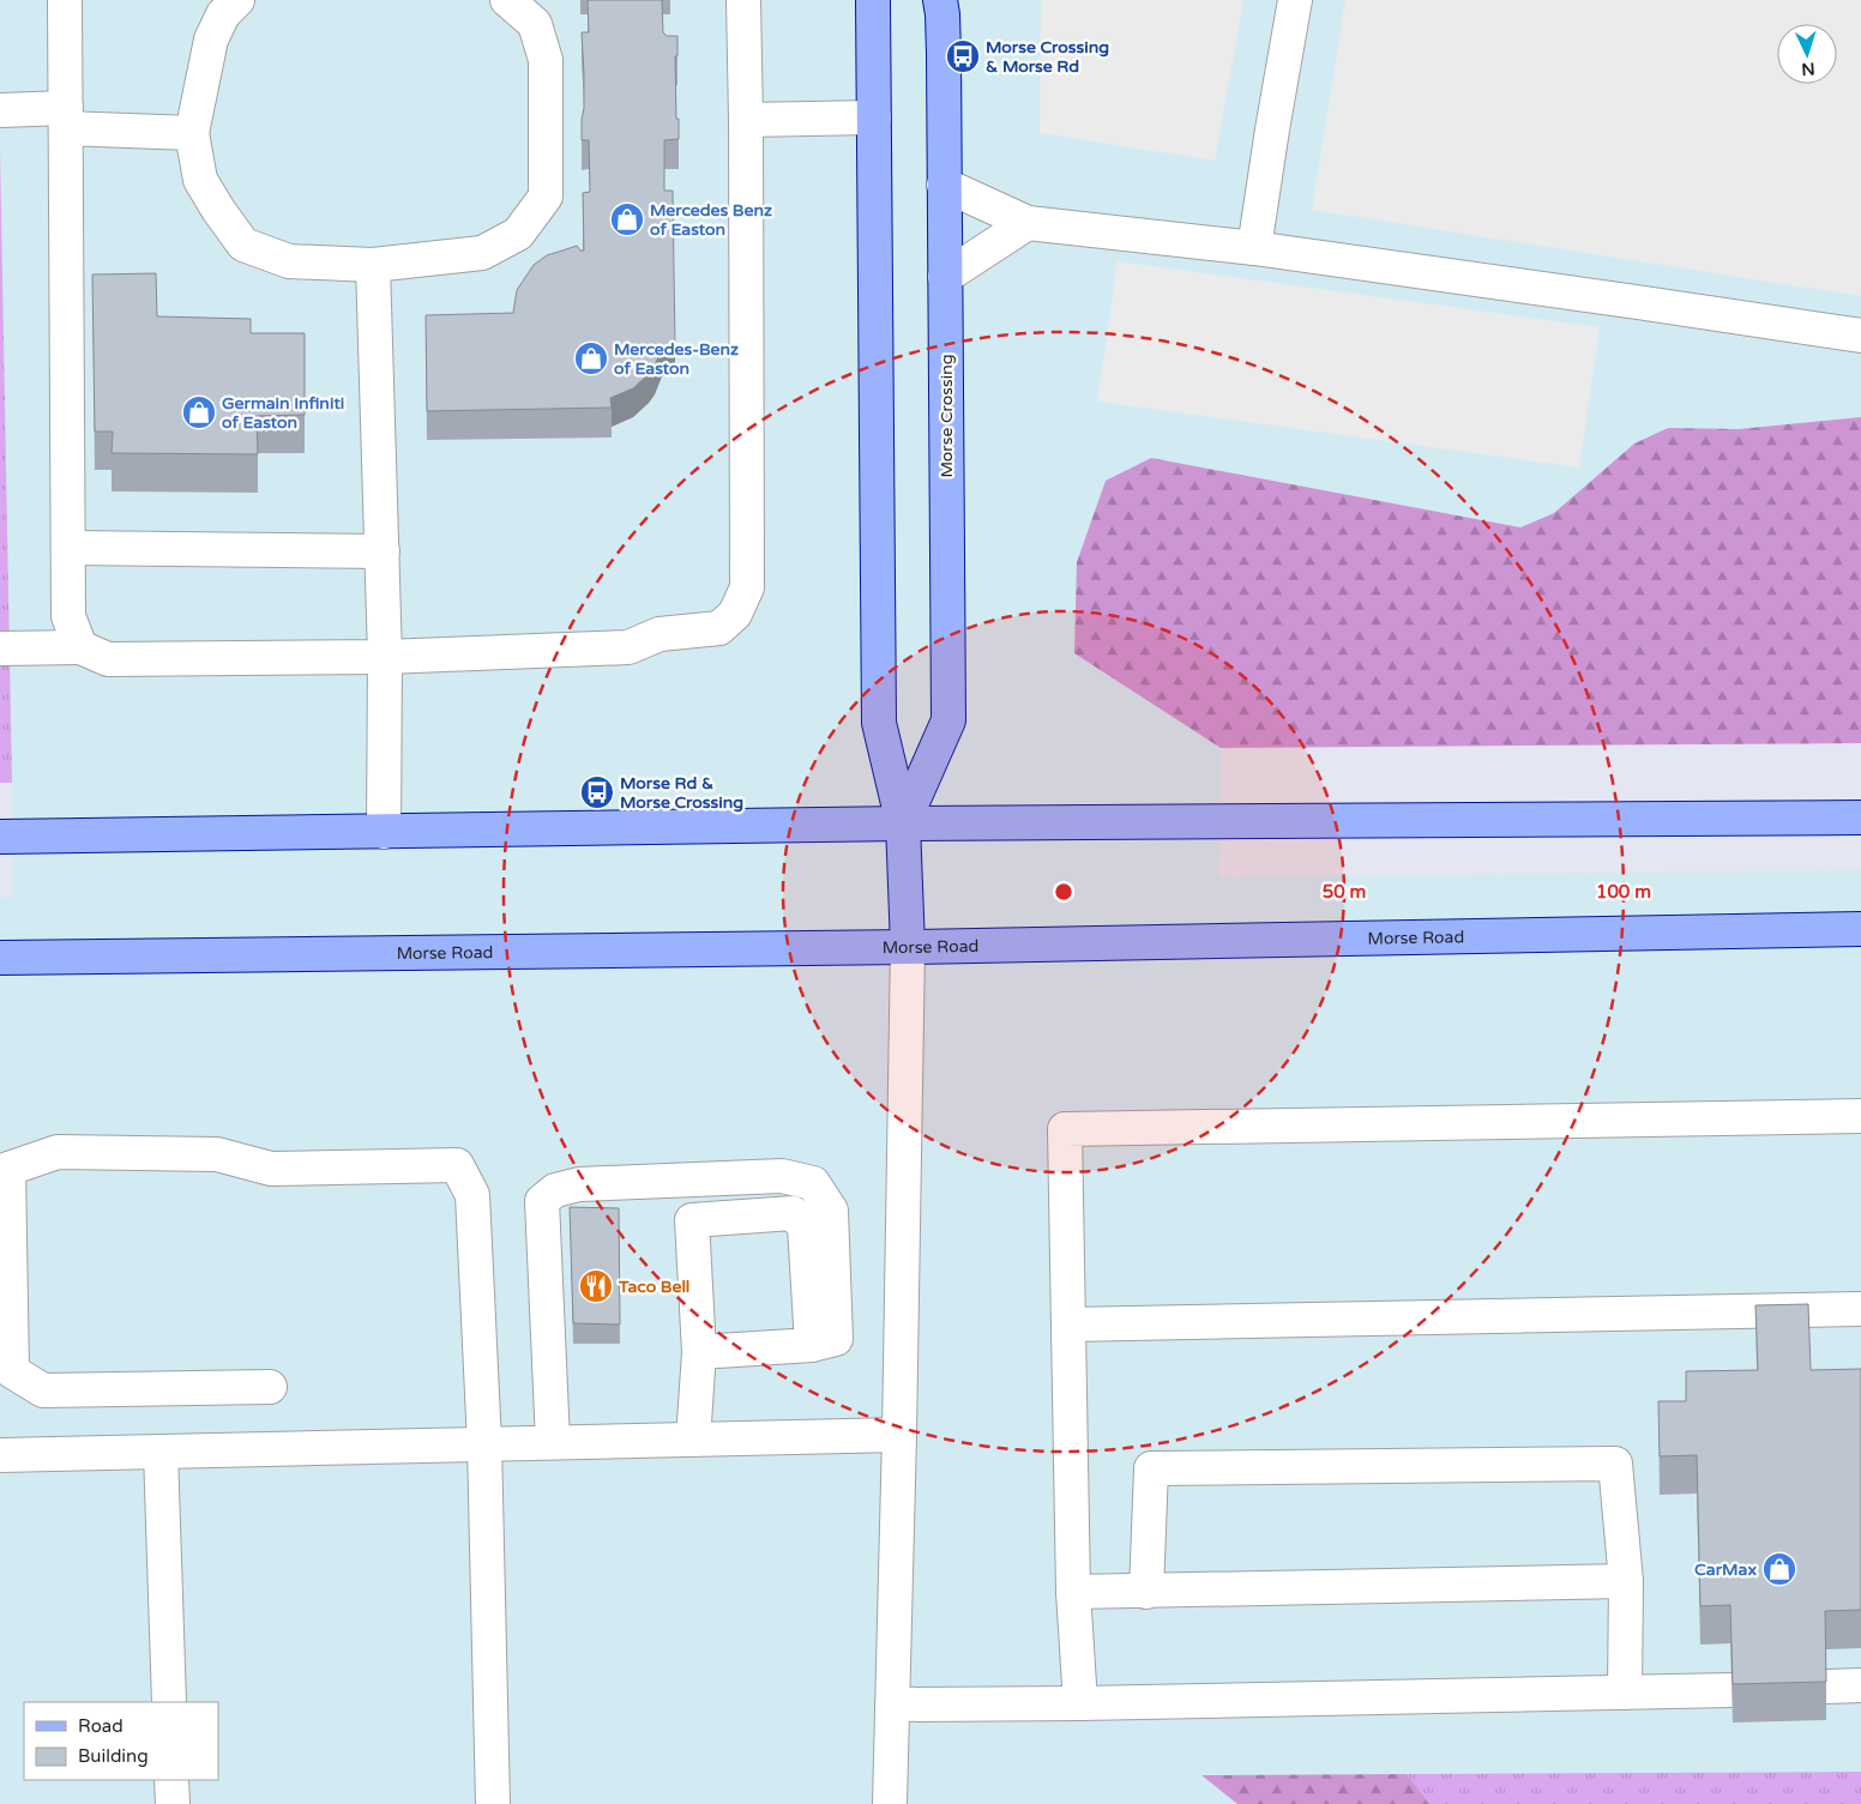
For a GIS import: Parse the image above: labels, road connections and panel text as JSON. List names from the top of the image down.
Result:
{
  "streets": {
    "main road": ["Morse Crossing", "Morse Road"]
  },
  "crossings": [
    ["Morse Crossing", "Morse Road"]
  ],
  "places": {
    "bus stop": ["Morse Crossing & Morse Rd", "Morse Rd & Morse Crossing"],
    "shop": [
      "Mercedes Benz of Easton",
      "Mercedes-Benz of Easton",
      "Germain Infiniti of Easton",
      "CarMax"
    ],
    "restaurant": ["Taco Bell"]
  },
  "legend": ["Road", "Building"],
  "north": "bottom",
  "rings": ["50 m", "100 m"]
}
